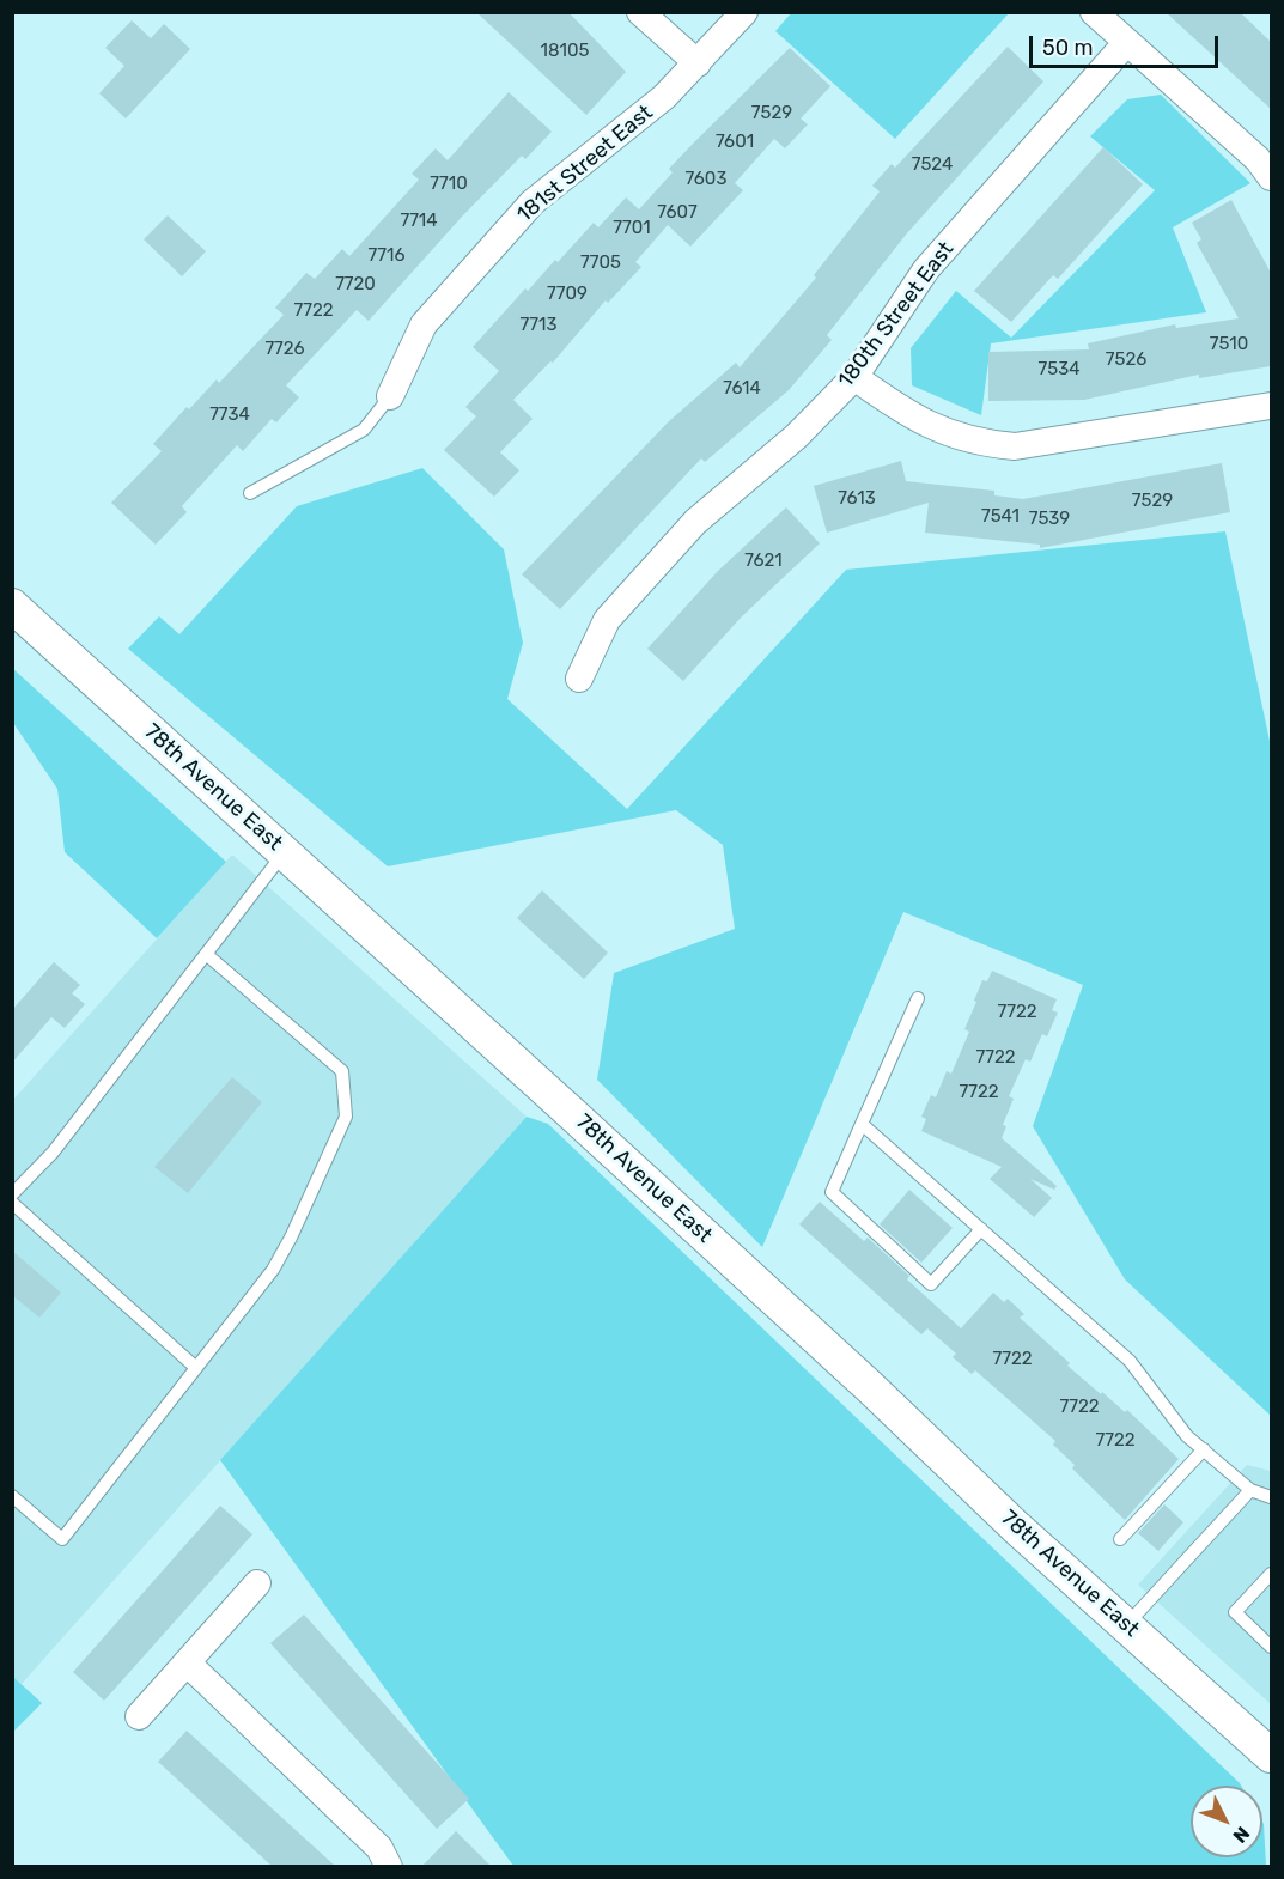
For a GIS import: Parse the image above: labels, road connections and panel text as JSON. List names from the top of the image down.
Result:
{
  "streets": {
    "street": ["181st Street East", "180th Street East", "78th Avenue East"]
  },
  "house_numbers": [
    "18105",
    "7529",
    "7601",
    "7524",
    "7603",
    "7710",
    "7607",
    "7714",
    "7701",
    "7716",
    "7705",
    "7720",
    "7709",
    "7722",
    "7713",
    "7510",
    "7726",
    "7526",
    "7534",
    "7614",
    "7734",
    "7613",
    "7529",
    "7541",
    "7539",
    "7621",
    "7722",
    "7722",
    "7722",
    "7722",
    "7722",
    "7722"
  ],
  "scale_bar": "50 m",
  "north": "bottom right"
}
